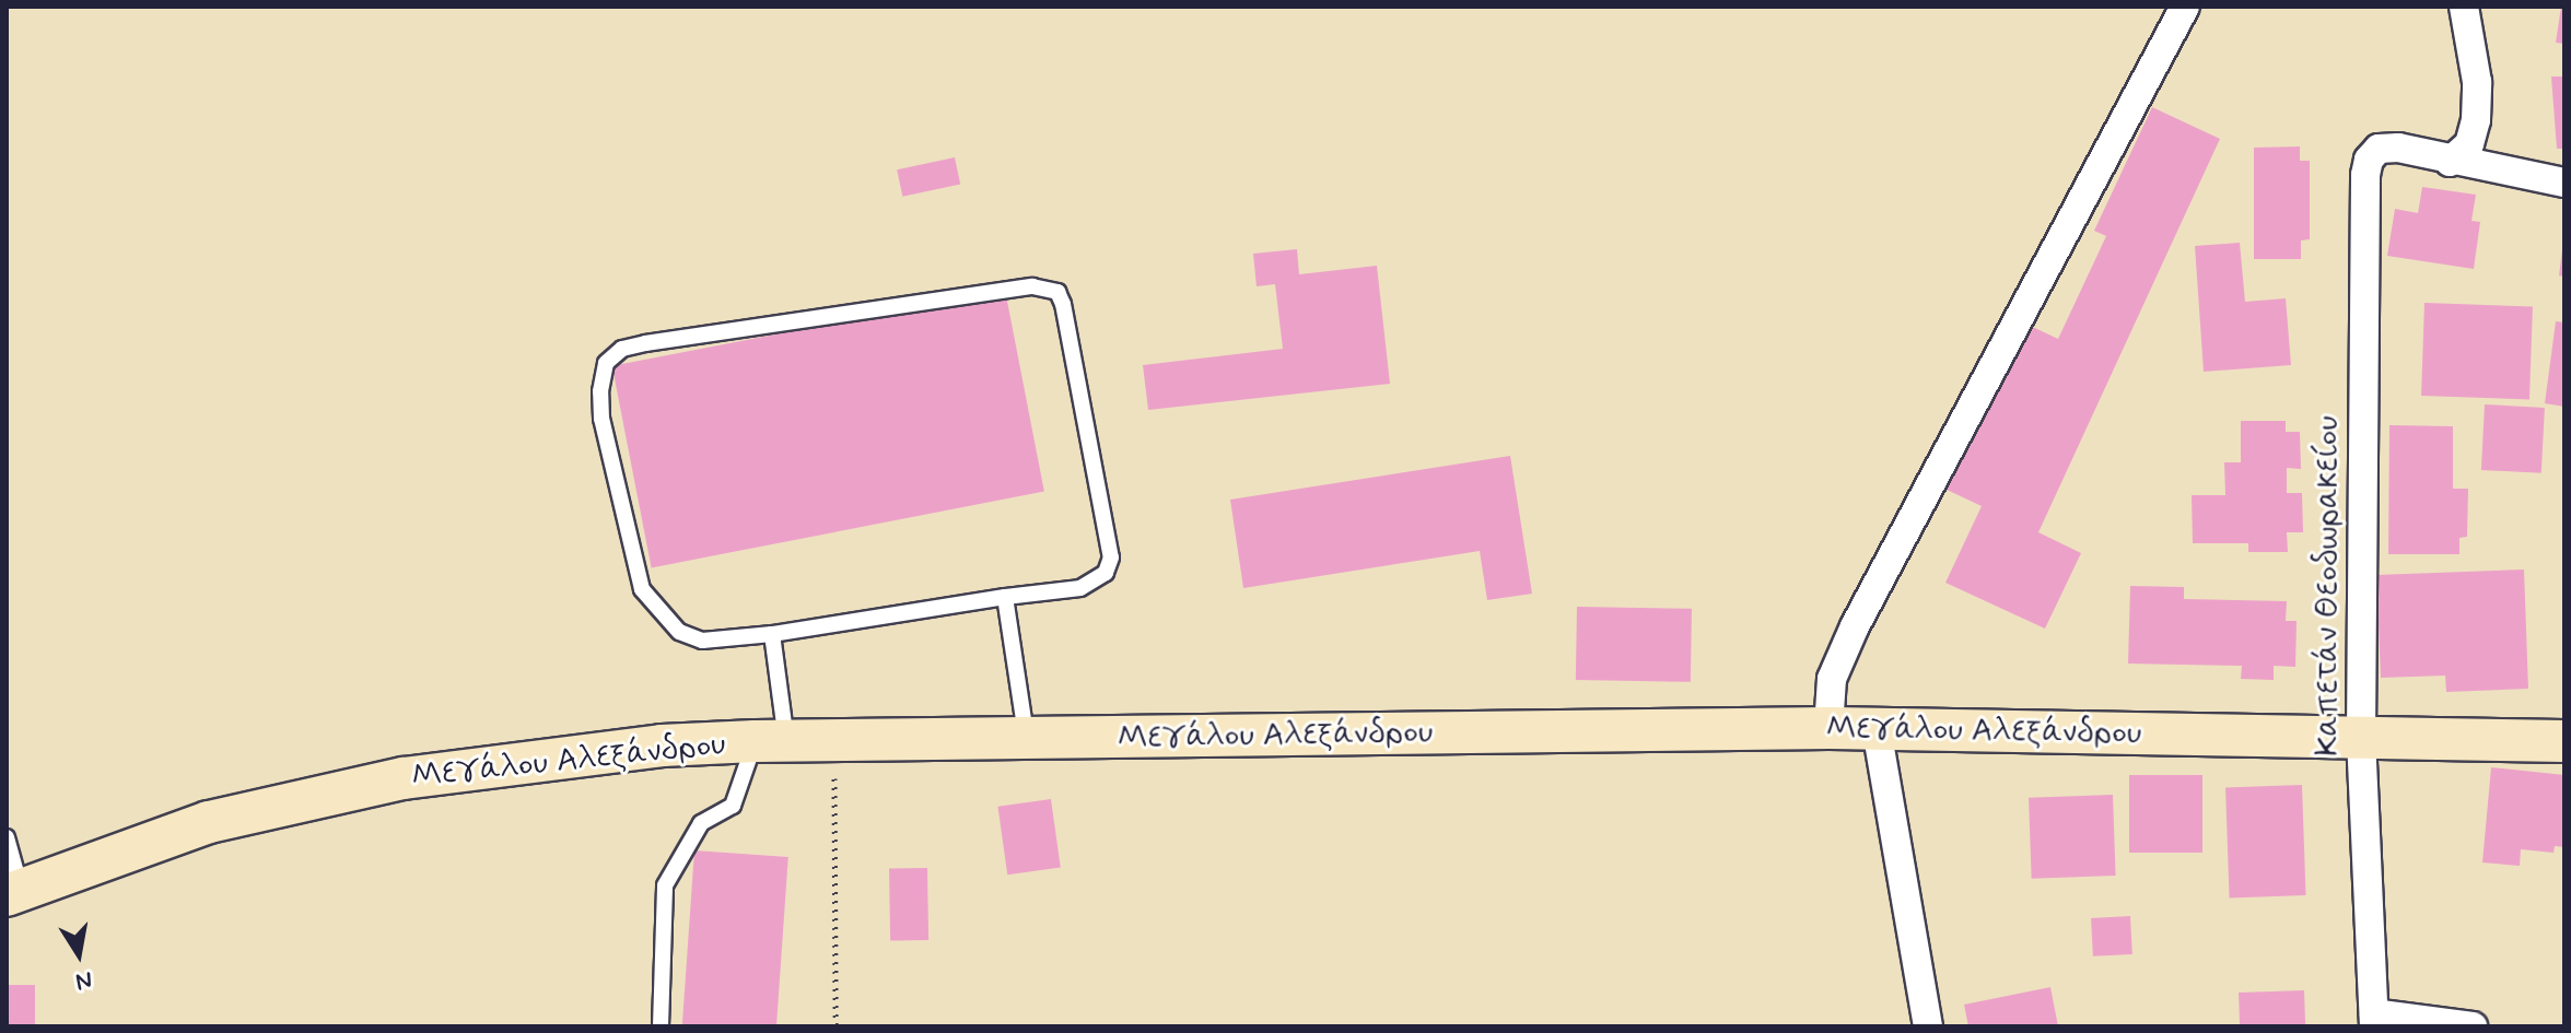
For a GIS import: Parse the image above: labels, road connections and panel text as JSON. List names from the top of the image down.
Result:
{
  "streets": {
    "street": ["Καπετάν Θεοδωρακείου", "Μεγάλου Αλεξάνδρου"]
  },
  "crossings": [
    ["Καπετάν Θεοδωρακείου", "Μεγάλου Αλεξάνδρου"]
  ],
  "north": "bottom"
}
